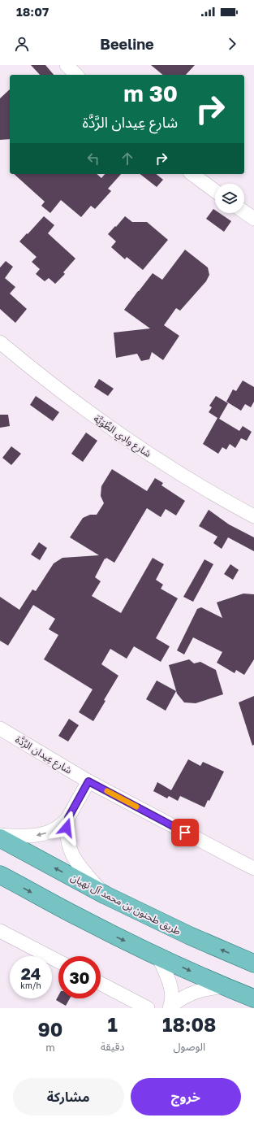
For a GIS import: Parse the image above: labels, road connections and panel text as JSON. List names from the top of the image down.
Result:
{
  "streets": {
    "main road": ["طريق طحنون بن محمد آل نهيان"],
    "street": ["شارع وادِي الطِّوَيَّة", "شارع عِيدان الرَّدَّة"]
  },
  "page": {
    "status": "18:07",
    "header": "Beeline",
    "turn": ["30 m", "شارع عِيدان الرَّدَّة"],
    "speed": "24 km/h",
    "limit": "30",
    "eta": [
      "18:08",
      "الوصول",
      "1",
      "دقيقة",
      "90",
      "m"
    ],
    "buttons": ["خروج", "مشاركة"]
  }
}
